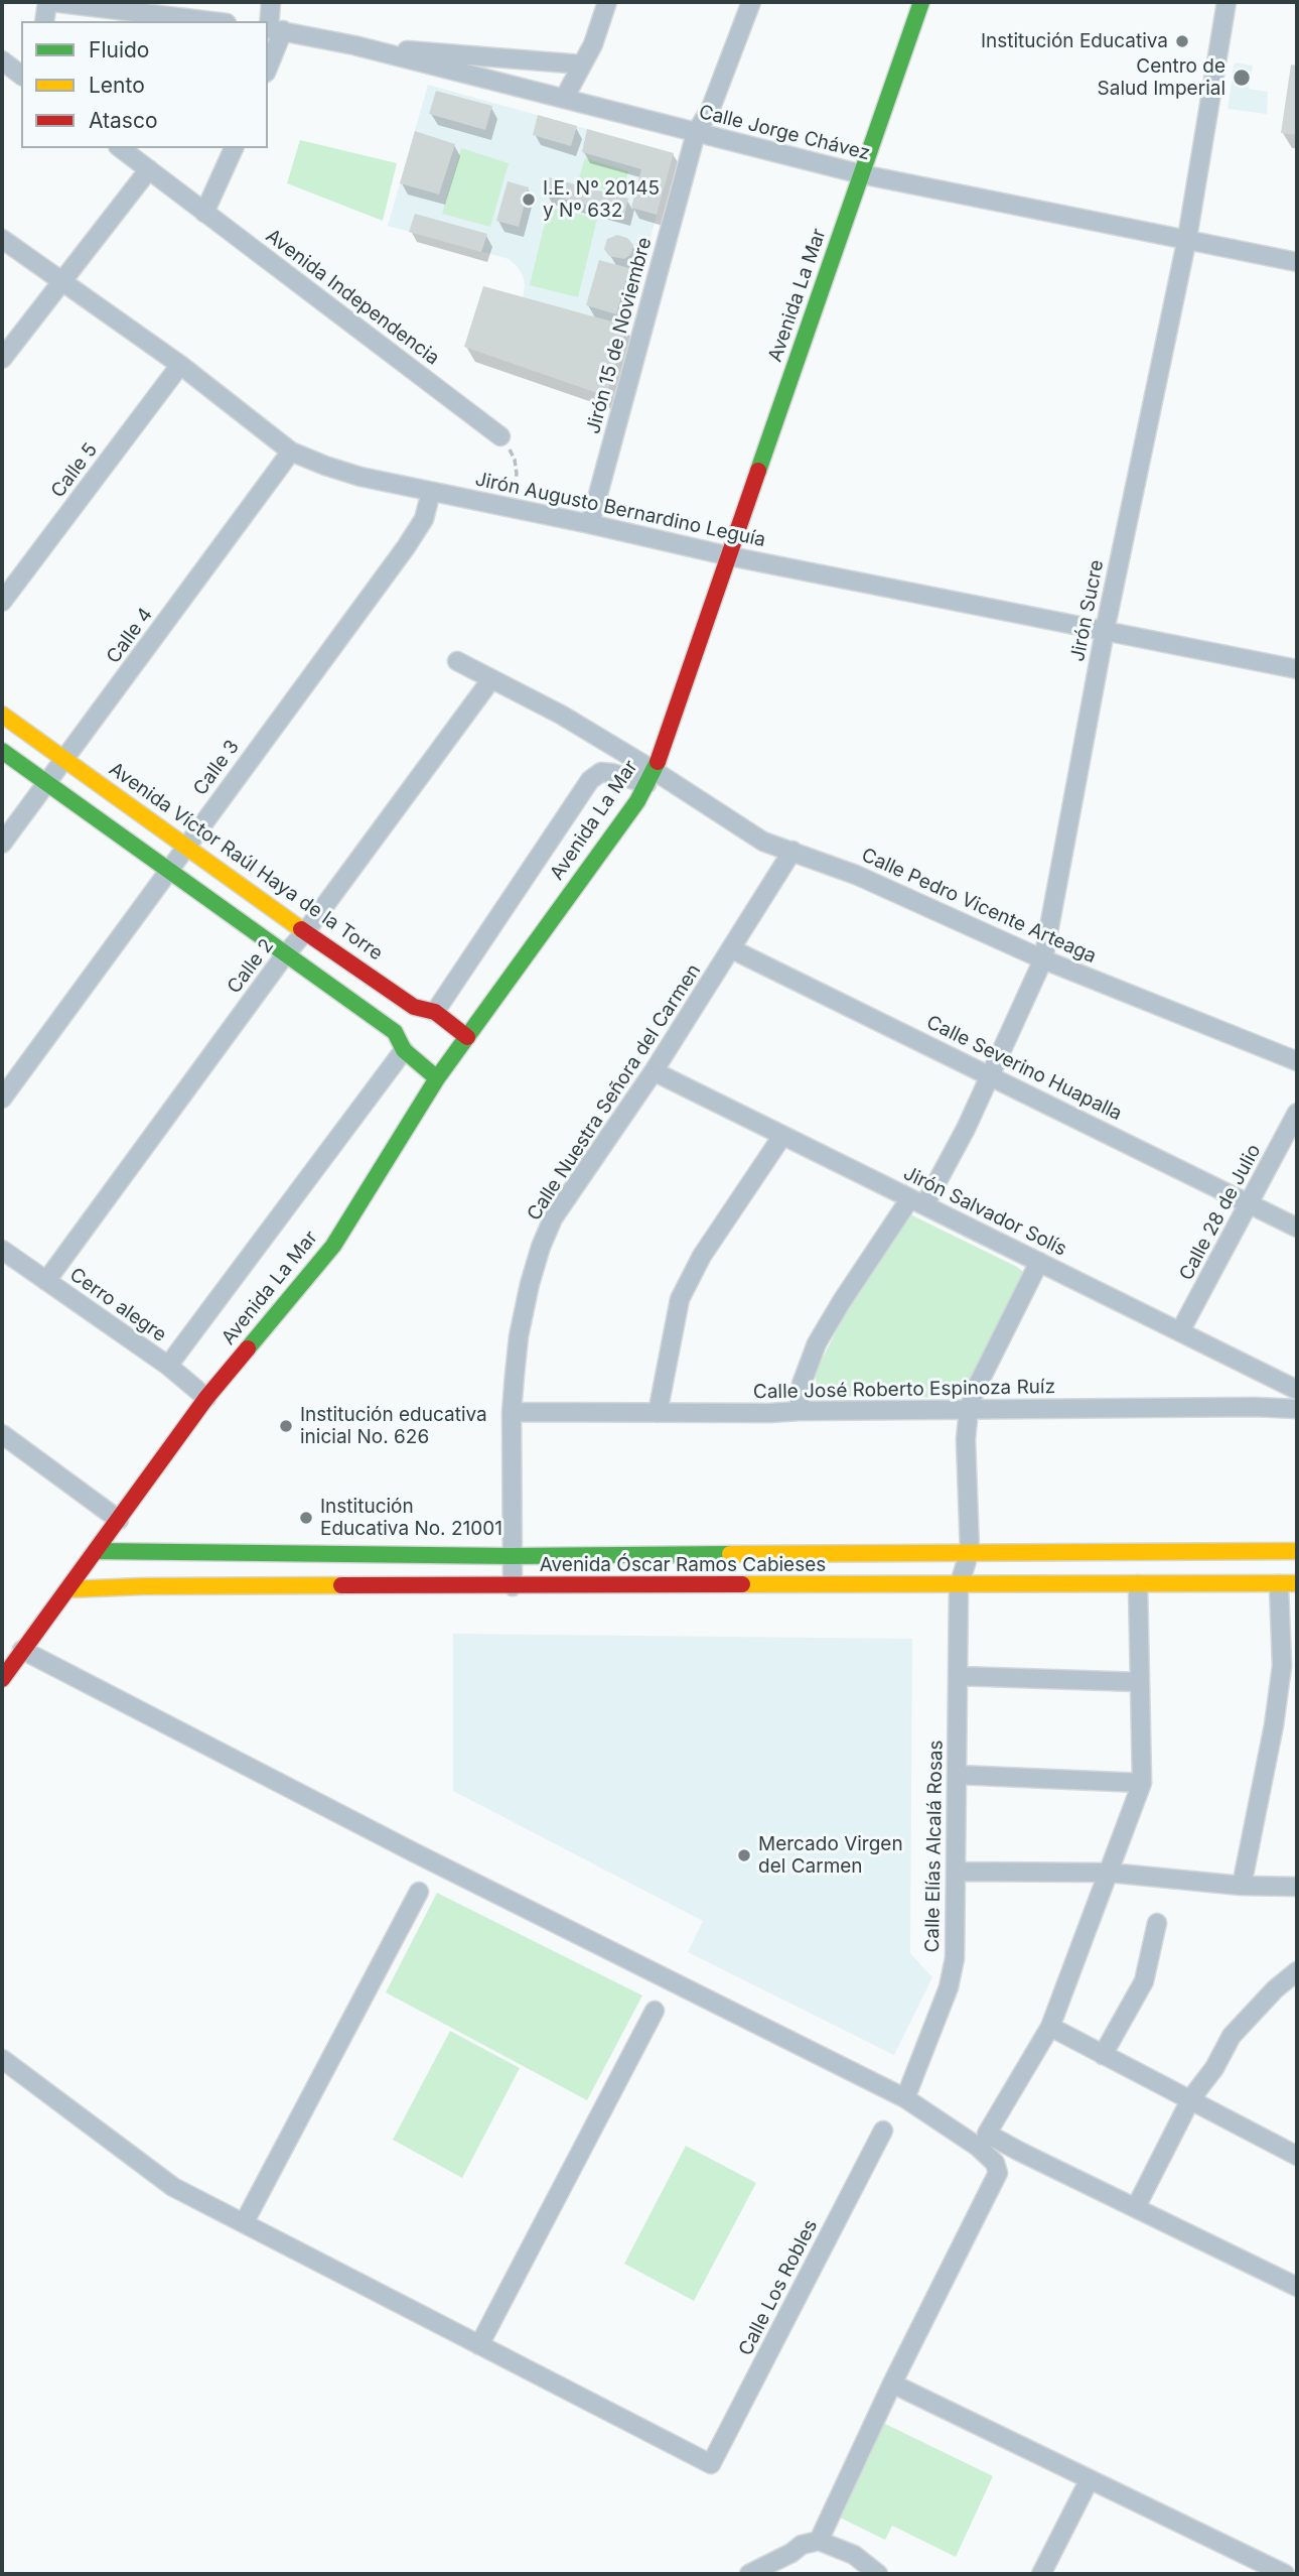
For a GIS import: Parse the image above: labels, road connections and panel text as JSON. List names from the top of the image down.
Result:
{
  "streets": {
    "street": [
      "Calle Jorge Chávez",
      "Avenida La Mar",
      "Avenida Independencia",
      "Jirón 15 de Noviembre",
      "Calle 5",
      "Jirón Augusto Bernardino Leguía",
      "Jirón Sucre",
      "Calle 4",
      "Calle 3",
      "Avenida Víctor Raúl Haya de la Torre",
      "Calle Pedro Vicente Arteaga",
      "Calle 2",
      "Calle Severino Huapalla",
      "Calle Nuestra Señora del Carmen",
      "Jirón Salvador Solís",
      "Calle 28 de Julio",
      "Cerro alegre",
      "Calle José Roberto Espinoza Ruíz",
      "Avenida Óscar Ramos Cabieses",
      "Calle Elías Alcalá Rosas",
      "Calle Los Robles"
    ]
  },
  "crossings": [
    ["Calle Jorge Chávez", "Avenida La Mar"],
    ["Calle Jorge Chávez", "Jirón 15 de Noviembre"],
    ["Calle Jorge Chávez", "Jirón Sucre"],
    ["Avenida La Mar", "Jirón Augusto Bernardino Leguía"],
    ["Avenida La Mar", "Avenida Víctor Raúl Haya de la Torre"],
    ["Avenida La Mar", "Calle Pedro Vicente Arteaga"],
    ["Avenida La Mar", "Cerro alegre"],
    ["Avenida La Mar", "Avenida Óscar Ramos Cabieses"],
    ["Jirón 15 de Noviembre", "Jirón Augusto Bernardino Leguía"],
    ["Calle 5", "Jirón Augusto Bernardino Leguía"],
    ["Jirón Augusto Bernardino Leguía", "Jirón Sucre"],
    ["Jirón Augusto Bernardino Leguía", "Calle 4"],
    ["Jirón Augusto Bernardino Leguía", "Calle 3"],
    ["Jirón Sucre", "Calle Pedro Vicente Arteaga"],
    ["Jirón Sucre", "Calle Severino Huapalla"],
    ["Jirón Sucre", "Jirón Salvador Solís"],
    ["Jirón Sucre", "Calle José Roberto Espinoza Ruíz"],
    ["Calle 4", "Avenida Víctor Raúl Haya de la Torre"],
    ["Calle 3", "Avenida Víctor Raúl Haya de la Torre"],
    ["Avenida Víctor Raúl Haya de la Torre", "Calle 2"],
    ["Calle Pedro Vicente Arteaga", "Calle Nuestra Señora del Carmen"],
    ["Calle 2", "Cerro alegre"],
    ["Calle Severino Huapalla", "Calle Nuestra Señora del Carmen"],
    ["Calle Severino Huapalla", "Calle 28 de Julio"],
    ["Calle Nuestra Señora del Carmen", "Jirón Salvador Solís"],
    ["Calle Nuestra Señora del Carmen", "Calle José Roberto Espinoza Ruíz"],
    ["Calle Nuestra Señora del Carmen", "Avenida Óscar Ramos Cabieses"],
    ["Jirón Salvador Solís", "Calle 28 de Julio"],
    ["Jirón Salvador Solís", "Calle Elías Alcalá Rosas"],
    ["Calle José Roberto Espinoza Ruíz", "Calle Elías Alcalá Rosas"],
    ["Avenida Óscar Ramos Cabieses", "Calle Elías Alcalá Rosas"]
  ],
  "places": [
    "Institución Educativa",
    "Centro de Salud Imperial",
    "I.E. Nº 20145 y Nº 632",
    "Institución educativa inicial No. 626",
    "Institución Educativa No. 21001",
    "Mercado Virgen del Carmen"
  ],
  "legend": ["Fluido", "Lento", "Atasco"]
}
